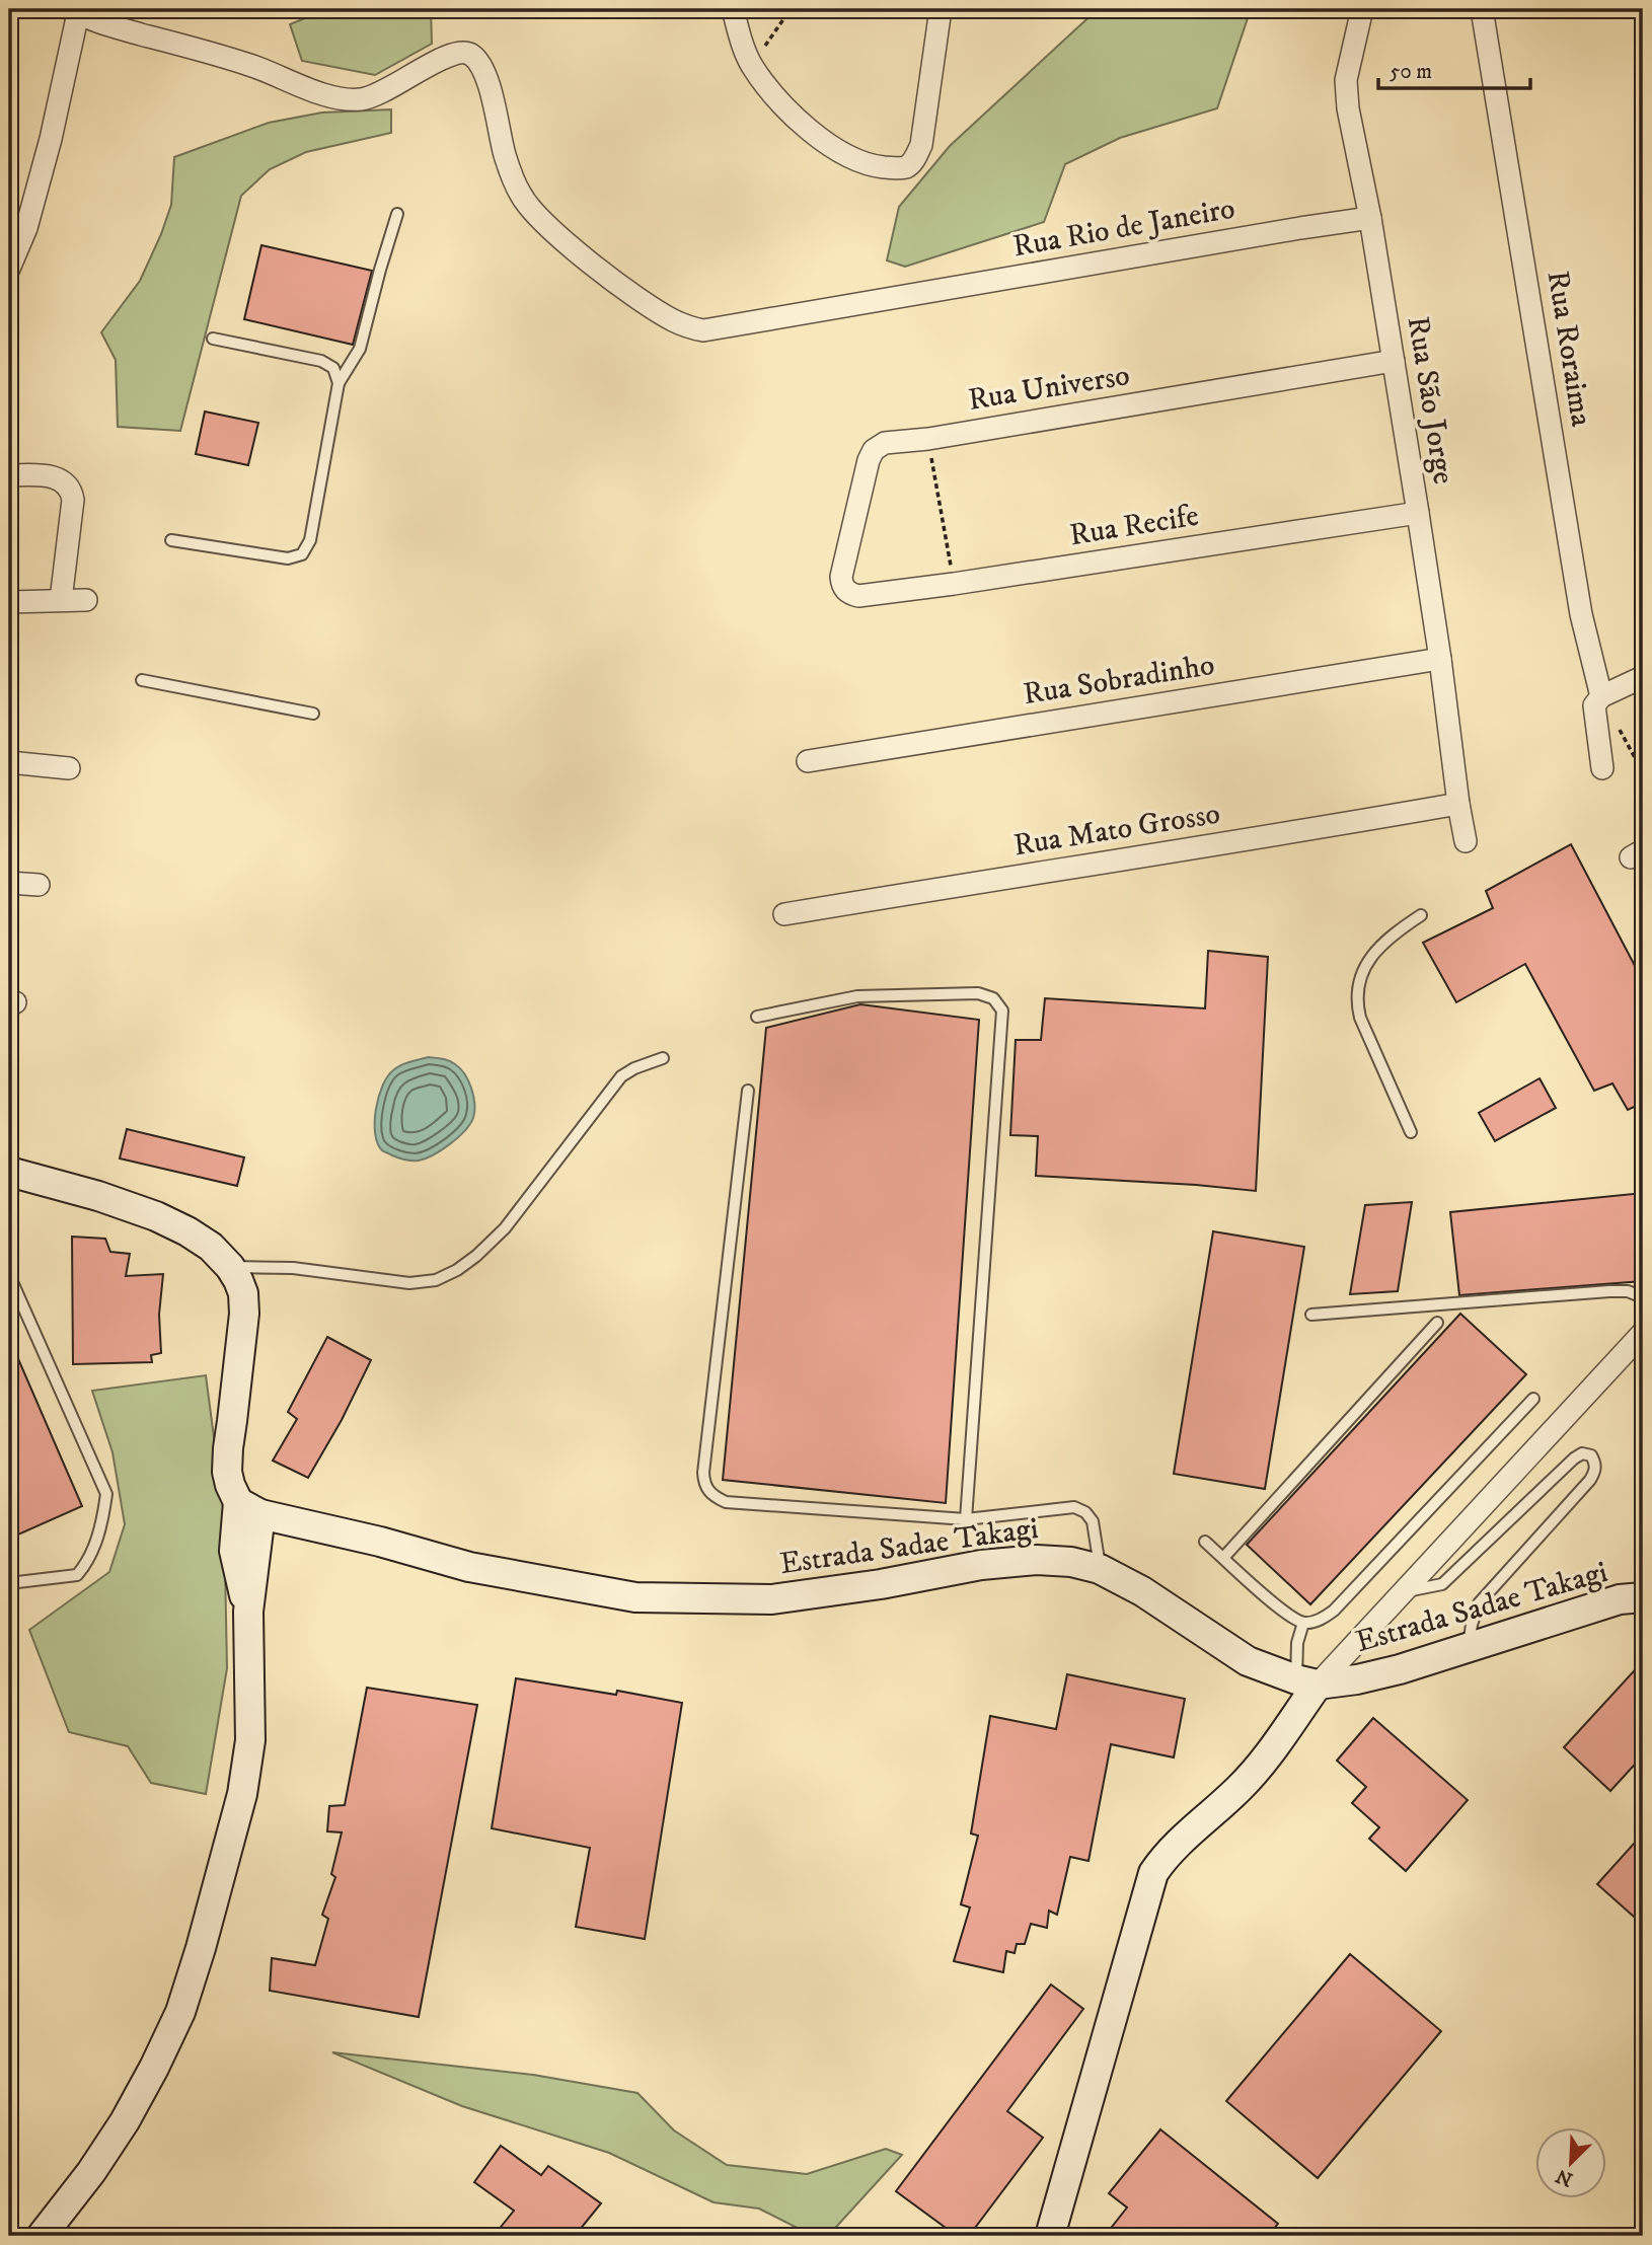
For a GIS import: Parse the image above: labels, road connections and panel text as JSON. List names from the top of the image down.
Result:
{
  "streets": {
    "street": [
      "Rua Rio de Janeiro",
      "Rua Roraima",
      "Rua Universo",
      "Rua São Jorge",
      "Rua Recife",
      "Rua Sobradinho",
      "Rua Mato Grosso",
      "Estrada Sadae Takagi"
    ]
  },
  "crossings": [
    ["Rua Rio de Janeiro", "Rua São Jorge"],
    ["Rua Universo", "Rua São Jorge"],
    ["Rua Universo", "Rua Recife"],
    ["Rua São Jorge", "Rua Recife"],
    ["Rua São Jorge", "Rua Sobradinho"],
    ["Rua São Jorge", "Rua Mato Grosso"]
  ],
  "scale_bar": "50 m",
  "north": "bottom left"
}
